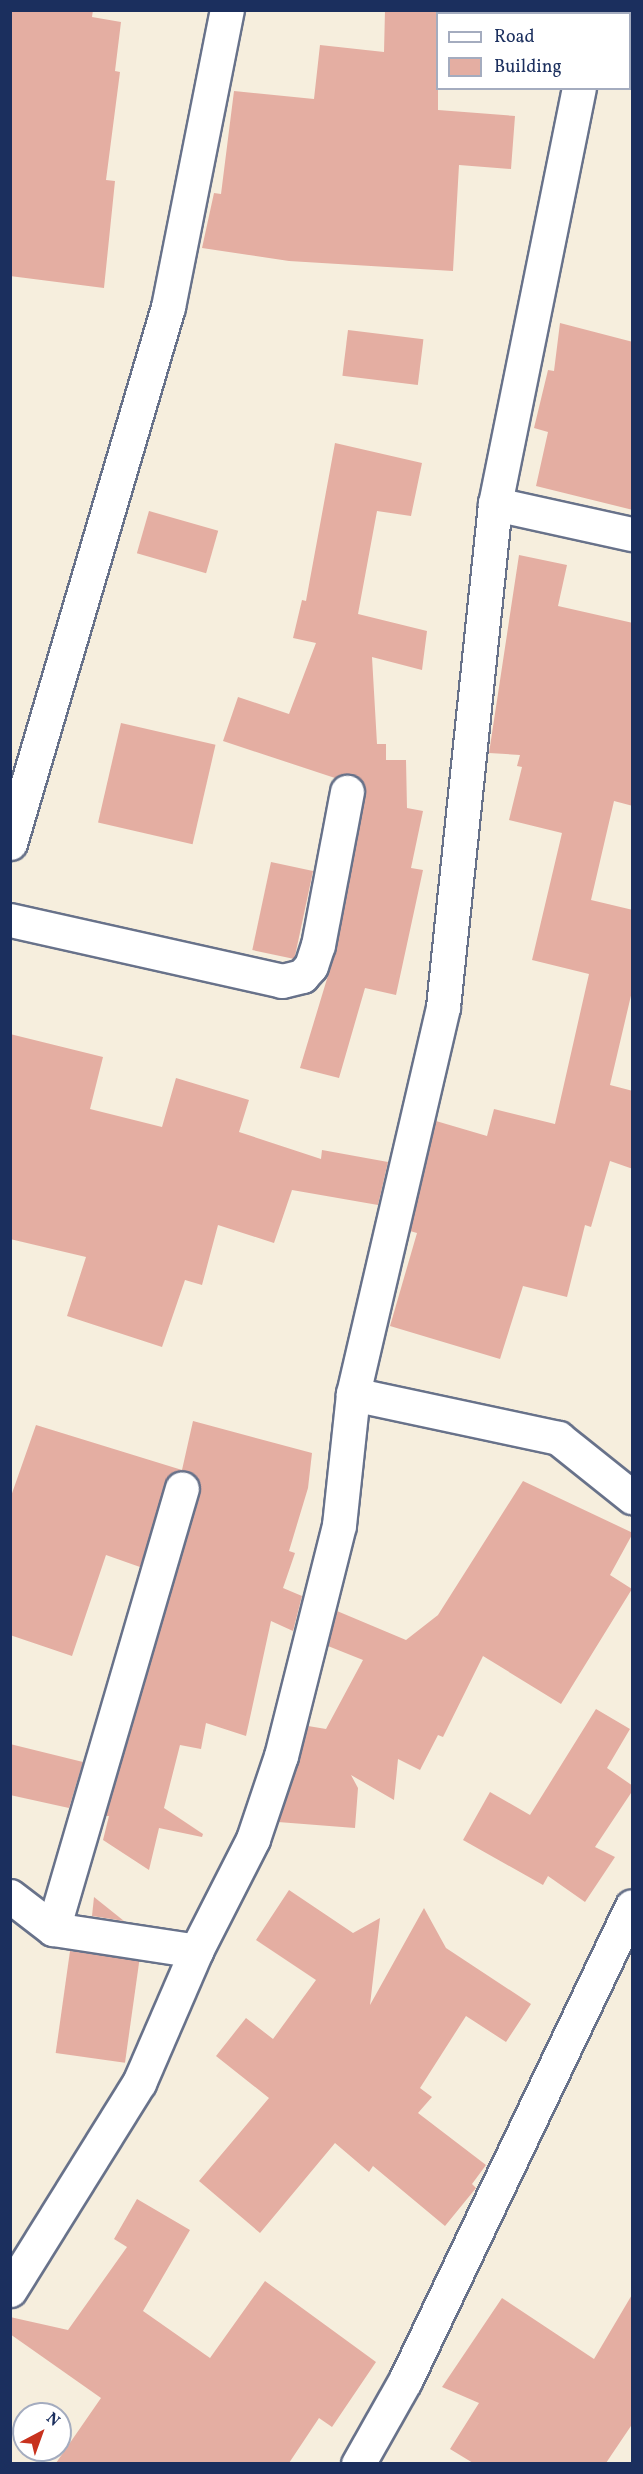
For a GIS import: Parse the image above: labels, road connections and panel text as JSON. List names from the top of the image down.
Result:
{
  "legend": ["Road", "Building"],
  "north": "top right"
}
